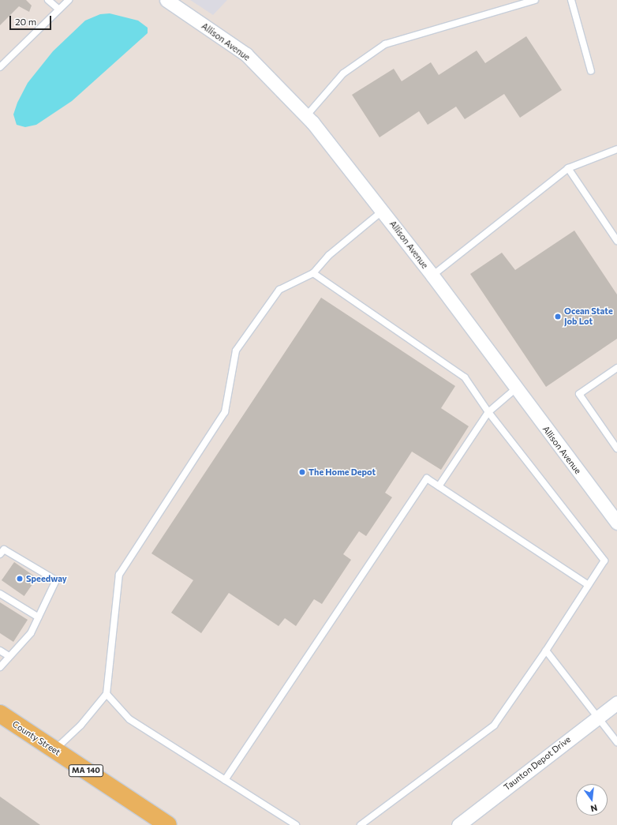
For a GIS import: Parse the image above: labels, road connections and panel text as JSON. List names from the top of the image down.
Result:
{
  "streets": {
    "main road": ["County Street", "MA 140"],
    "street": ["Allison Avenue", "Taunton Depot Drive"]
  },
  "places": ["Ocean State Job Lot", "The Home Depot", "Speedway"],
  "scale_bar": "20 m",
  "north": "bottom"
}
